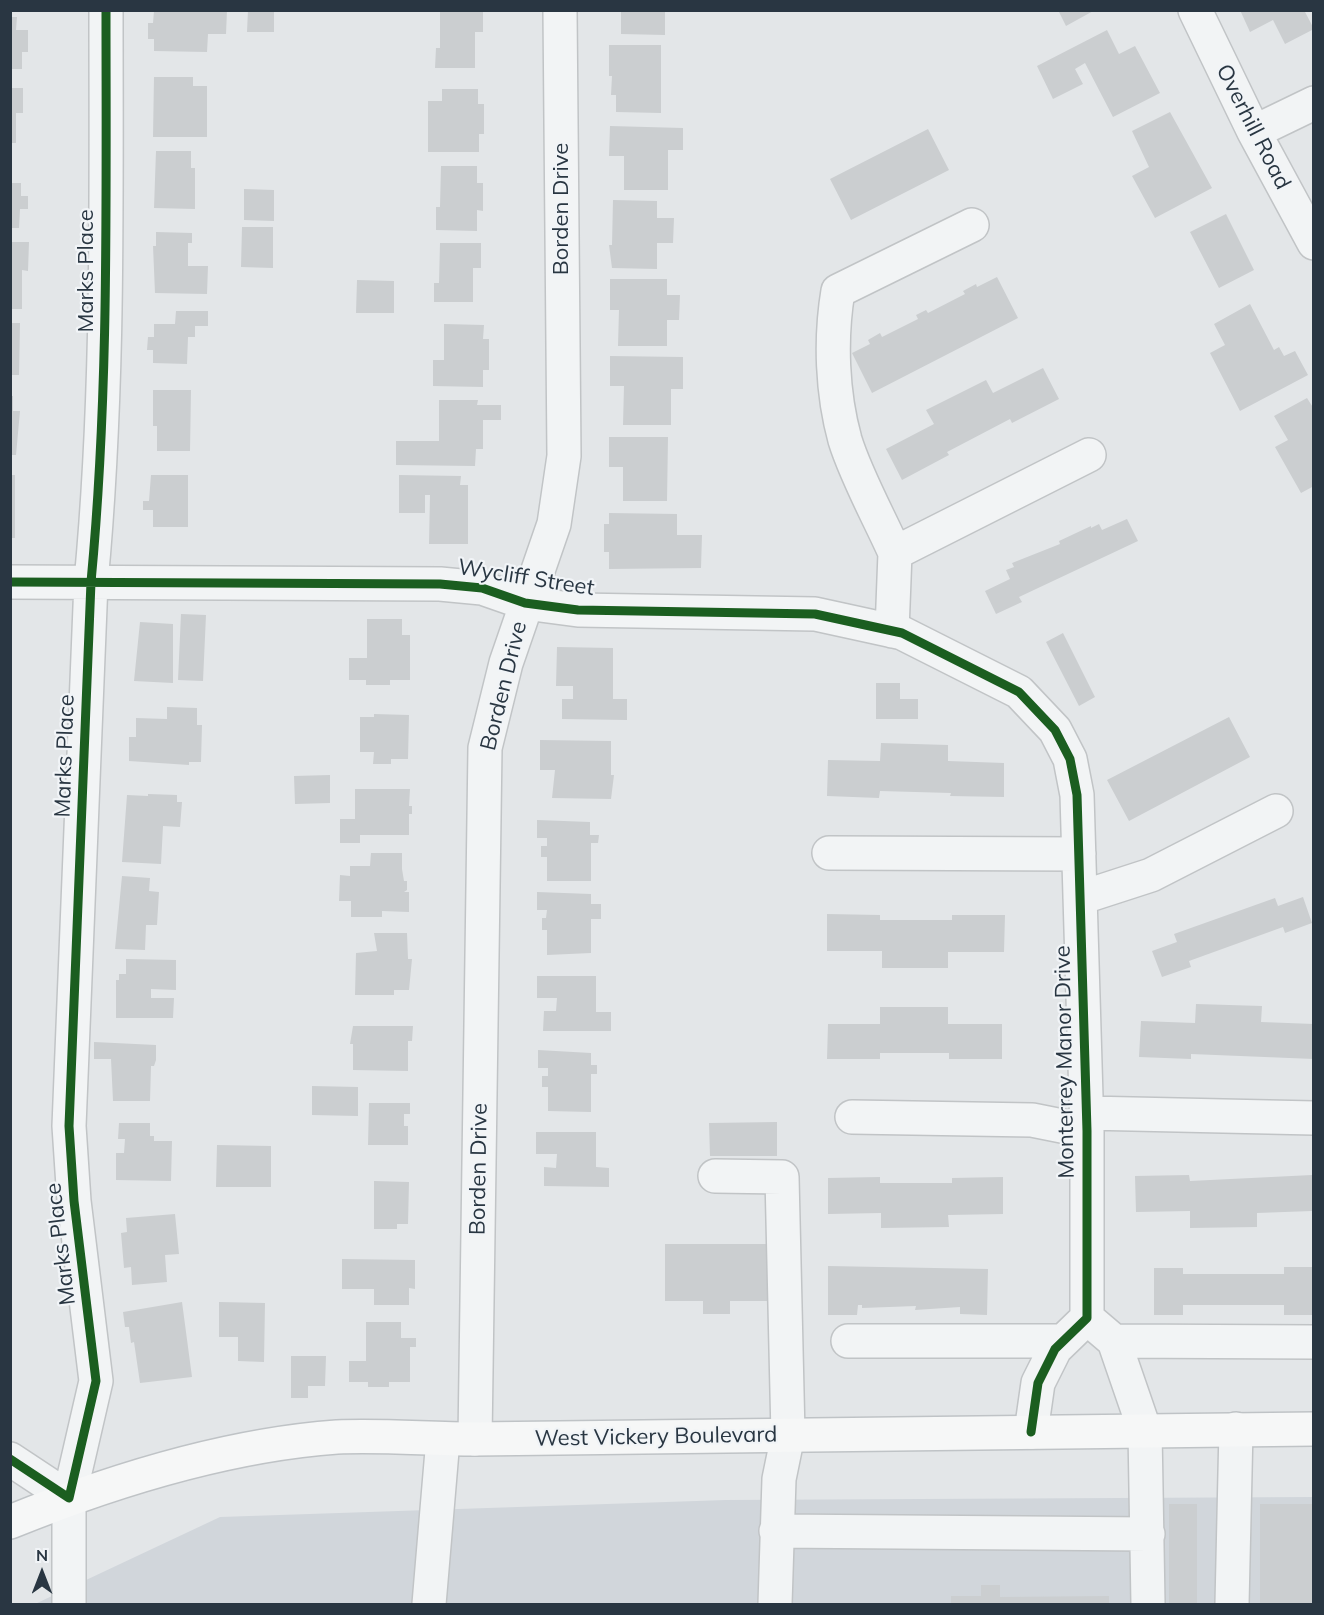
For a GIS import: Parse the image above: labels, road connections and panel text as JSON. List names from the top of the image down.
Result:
{
  "streets": {
    "main road": ["West Vickery Boulevard"],
    "street": [
      "Overhill Road",
      "Borden Drive",
      "Marks Place",
      "Wycliff Street",
      "Monterrey Manor Drive"
    ]
  },
  "crossings": [
    ["Borden Drive", "Wycliff Street"],
    ["Borden Drive", "West Vickery Boulevard"],
    ["Marks Place", "Wycliff Street"],
    ["Marks Place", "West Vickery Boulevard"],
    ["Wycliff Street", "Monterrey Manor Drive"]
  ],
  "north": "top"
}
